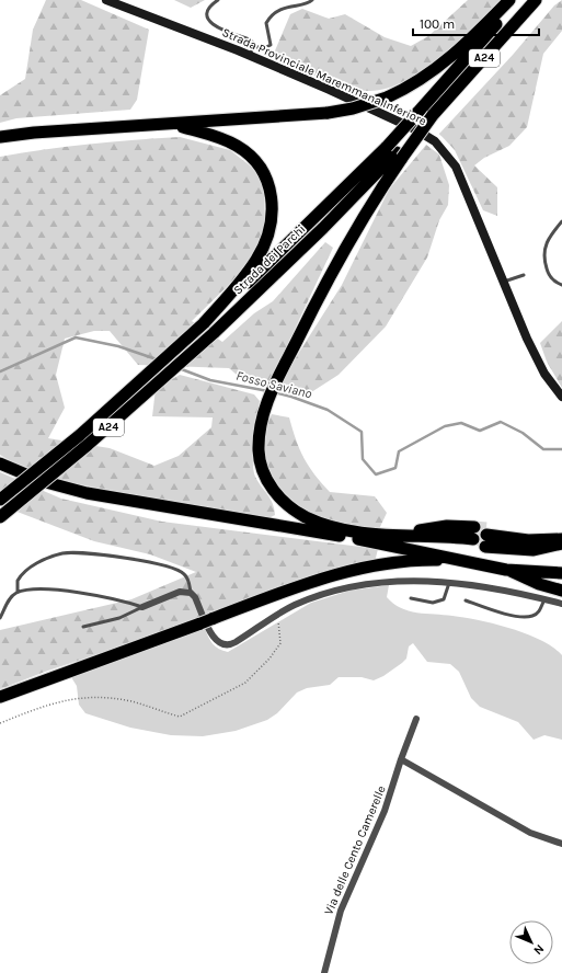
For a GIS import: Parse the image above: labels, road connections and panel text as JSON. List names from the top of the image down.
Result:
{
  "streets": {
    "highway": ["A24", "Strada dei Parchi"],
    "main road": ["Strada Provinciale Maremmana Inferiore"],
    "street": ["Via delle Cento Camerelle"]
  },
  "water": ["Fosso Saviano"],
  "scale_bar": "100 m",
  "north": "bottom right"
}
